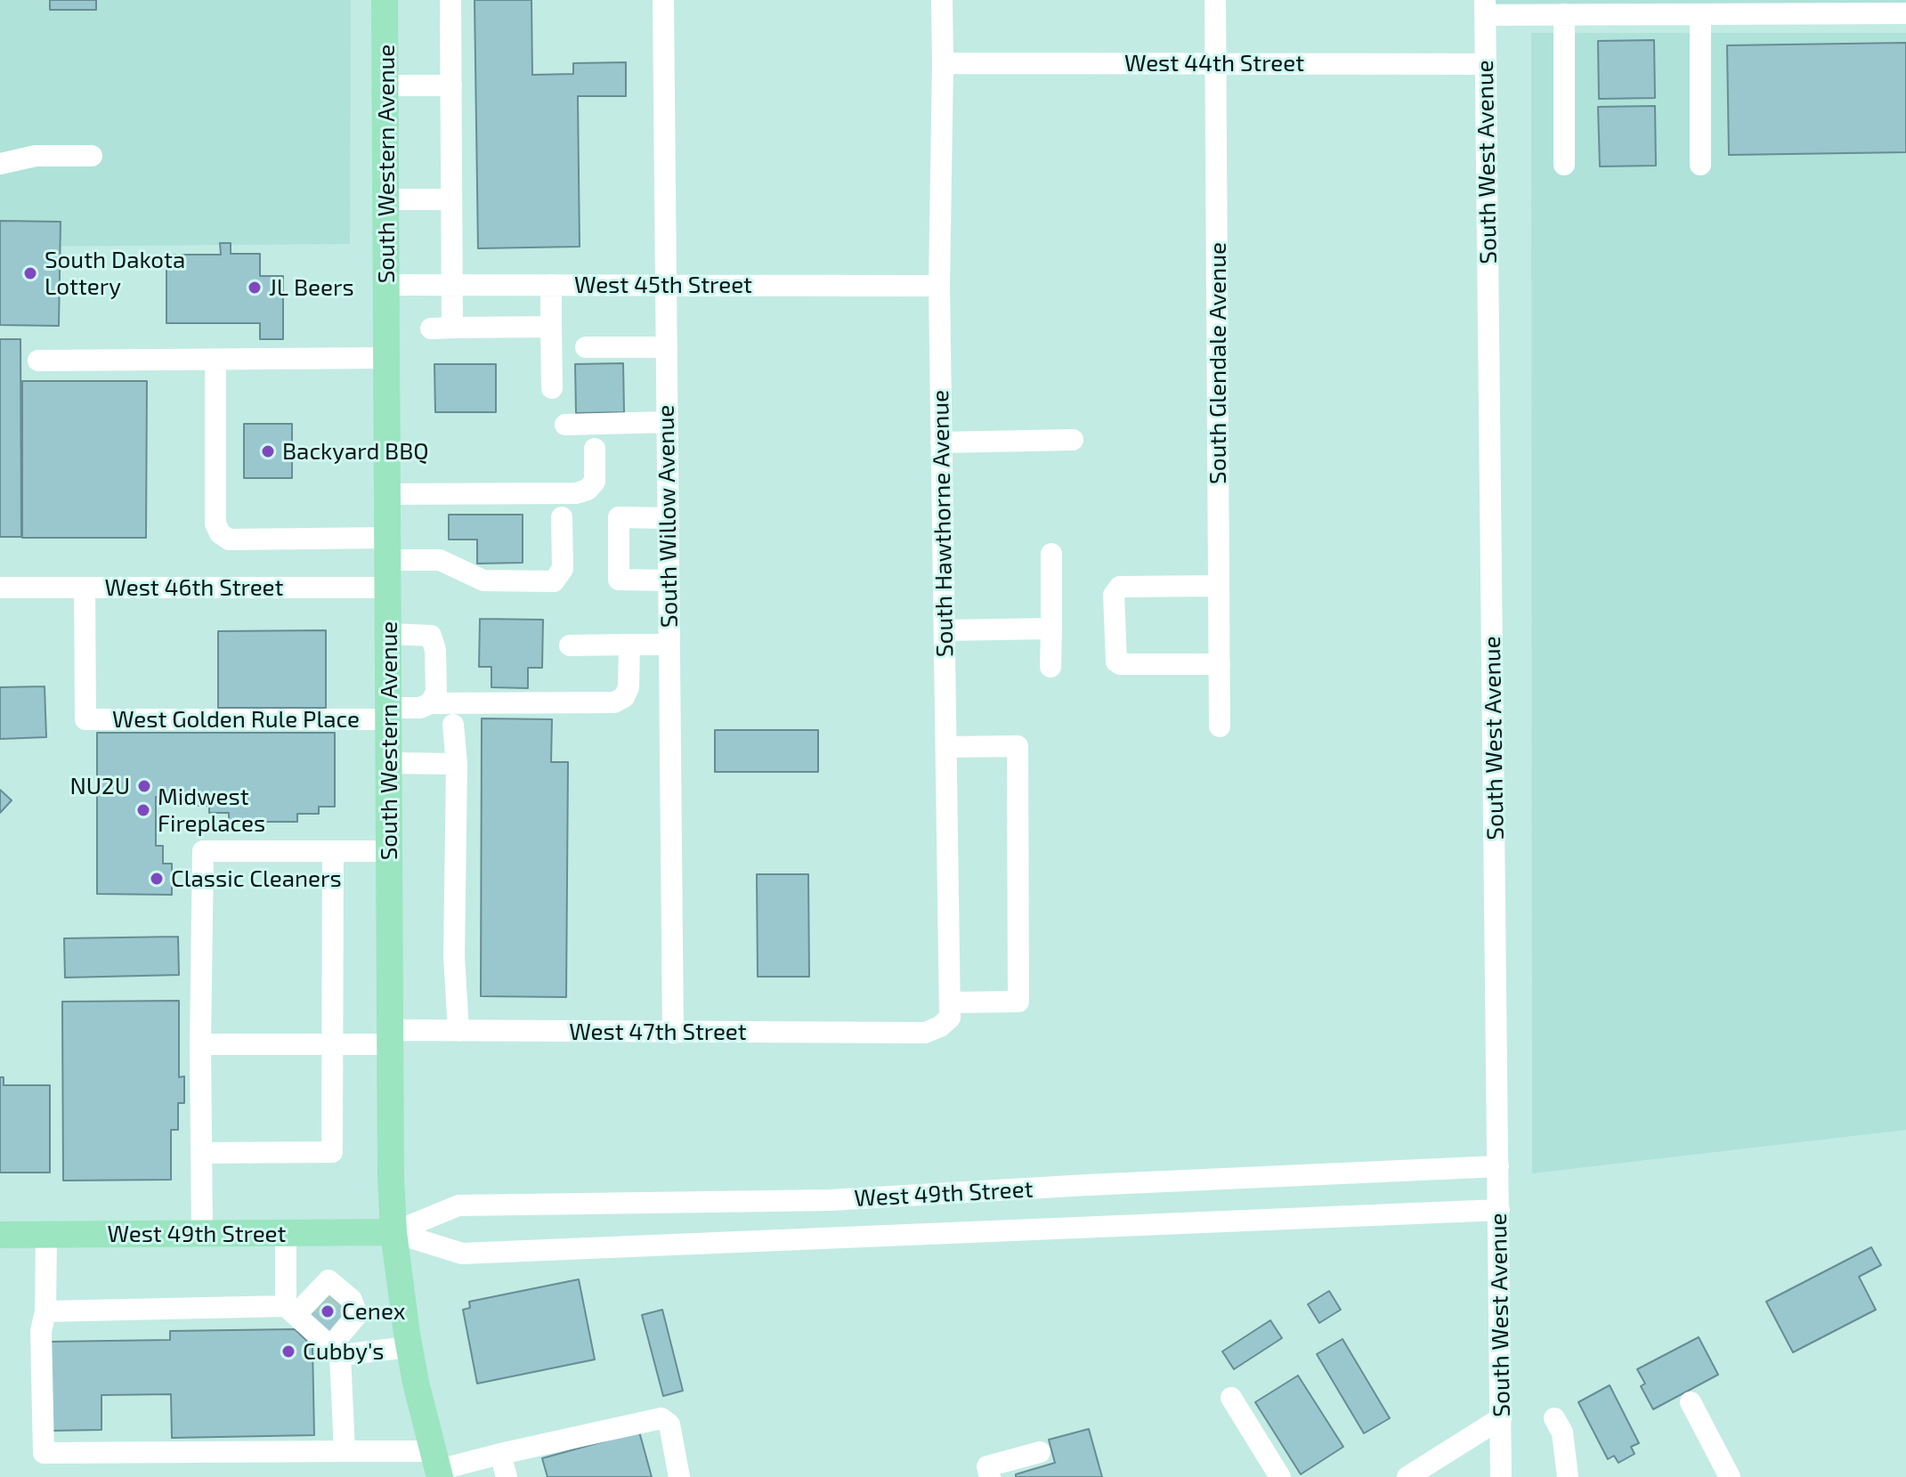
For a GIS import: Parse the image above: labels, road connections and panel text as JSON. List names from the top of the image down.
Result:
{
  "streets": {
    "main road": ["South Western Avenue", "West 49th Street"],
    "street": [
      "West 44th Street",
      "South West Avenue",
      "West 45th Street",
      "South Glendale Avenue",
      "South Willow Avenue",
      "South Hawthorne Avenue",
      "West 46th Street",
      "West Golden Rule Place",
      "West 47th Street"
    ]
  },
  "crossings": [
    ["West 44th Street", "South West Avenue"],
    ["West 44th Street", "South Glendale Avenue"],
    ["West 44th Street", "South Hawthorne Avenue"],
    ["South West Avenue", "West 49th Street"],
    ["South Western Avenue", "West 45th Street"],
    ["South Western Avenue", "West 46th Street"],
    ["South Western Avenue", "West Golden Rule Place"],
    ["South Western Avenue", "West 47th Street"],
    ["South Western Avenue", "West 49th Street"],
    ["West 45th Street", "South Willow Avenue"],
    ["West 45th Street", "South Hawthorne Avenue"],
    ["South Willow Avenue", "West 47th Street"],
    ["South Hawthorne Avenue", "West 47th Street"],
    ["West 46th Street", "West Golden Rule Place"]
  ],
  "places": [
    "South Dakota Lottery",
    "JL Beers",
    "Backyard BBQ",
    "NU2U",
    "Midwest Fireplaces",
    "Classic Cleaners",
    "Cenex",
    "Cubby's"
  ]
}
